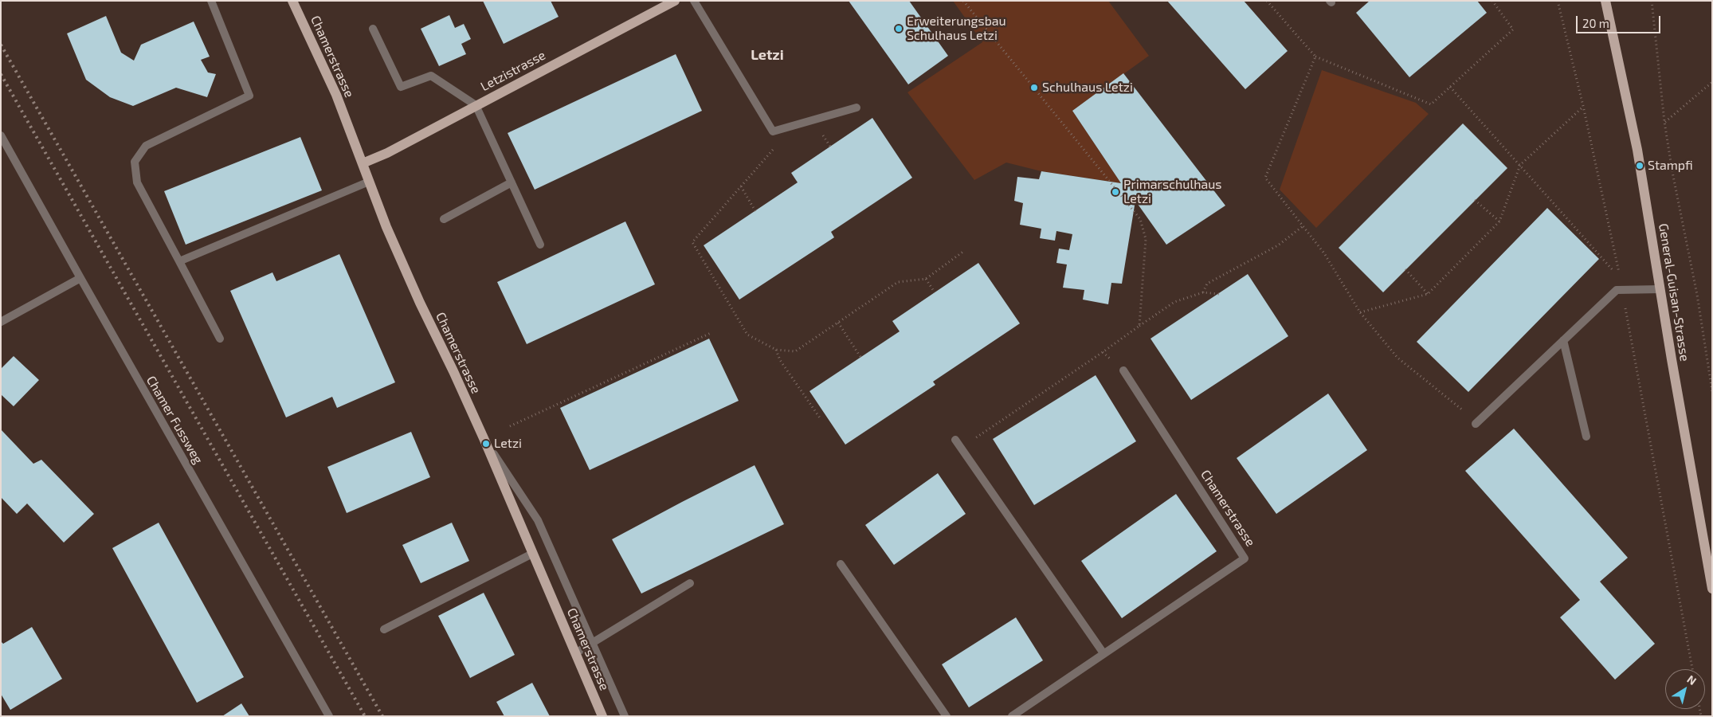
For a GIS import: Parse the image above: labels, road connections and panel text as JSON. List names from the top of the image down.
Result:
{
  "streets": {
    "main road": ["Chamerstrasse", "Letzistrasse", "General-Guisan-Strasse"],
    "street": ["Chamer Fussweg"]
  },
  "crossings": [
    ["Chamerstrasse", "Letzistrasse"]
  ],
  "districts": ["Letzi"],
  "places": [
    "Erweiterungsbau Schulhaus Letzi",
    "Schulhaus Letzi",
    "Stampfi",
    "Primarschulhaus Letzi",
    "Letzi"
  ],
  "scale_bar": "20 m",
  "north": "top right"
}
